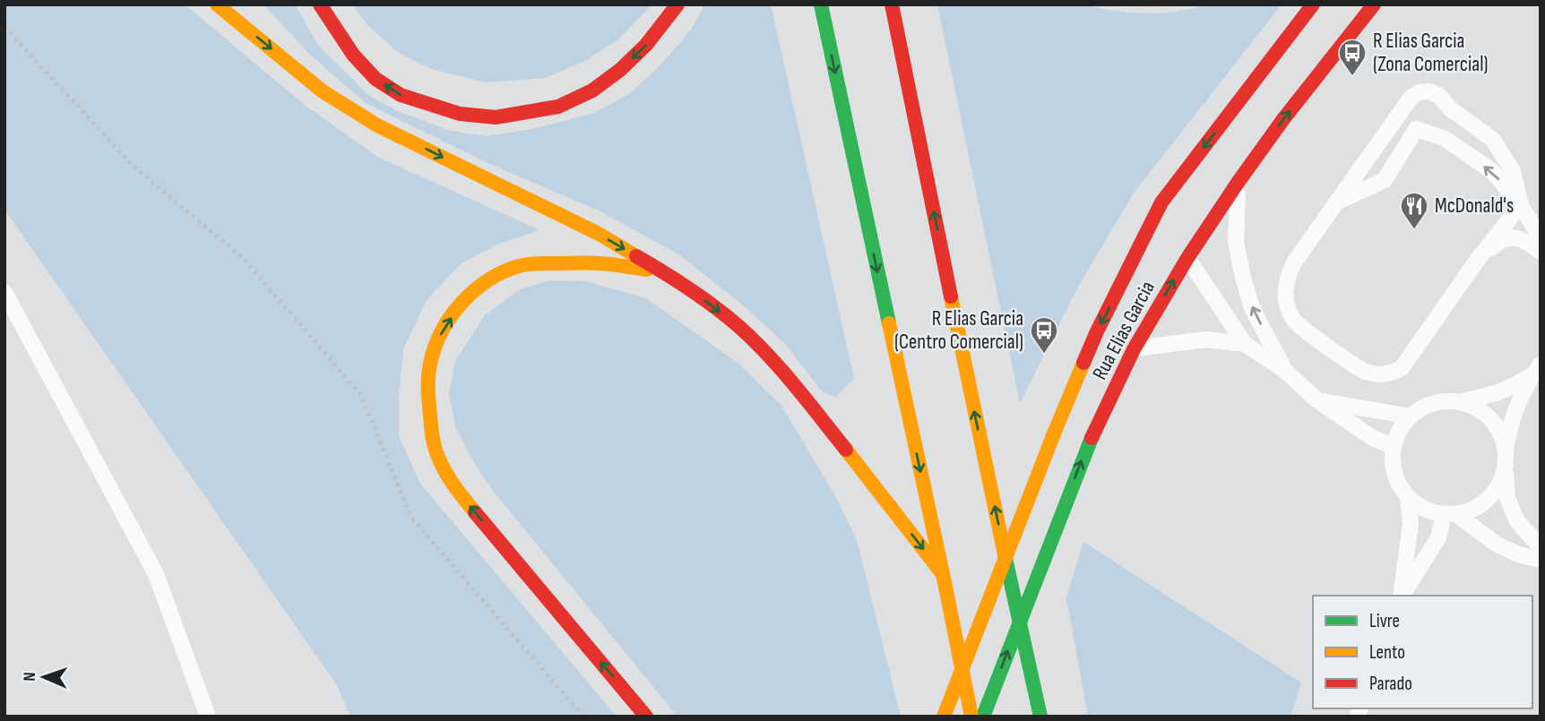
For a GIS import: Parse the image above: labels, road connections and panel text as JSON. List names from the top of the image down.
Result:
{
  "streets": {
    "main road": ["Rua Elias Garcia"]
  },
  "places": {
    "bus stop": ["R Elias Garcia (Zona Comercial)", "R Elias Garcia (Centro Comercial)"],
    "restaurant": ["McDonald's"]
  },
  "legend": ["Livre", "Lento", "Parado"],
  "north": "left"
}
